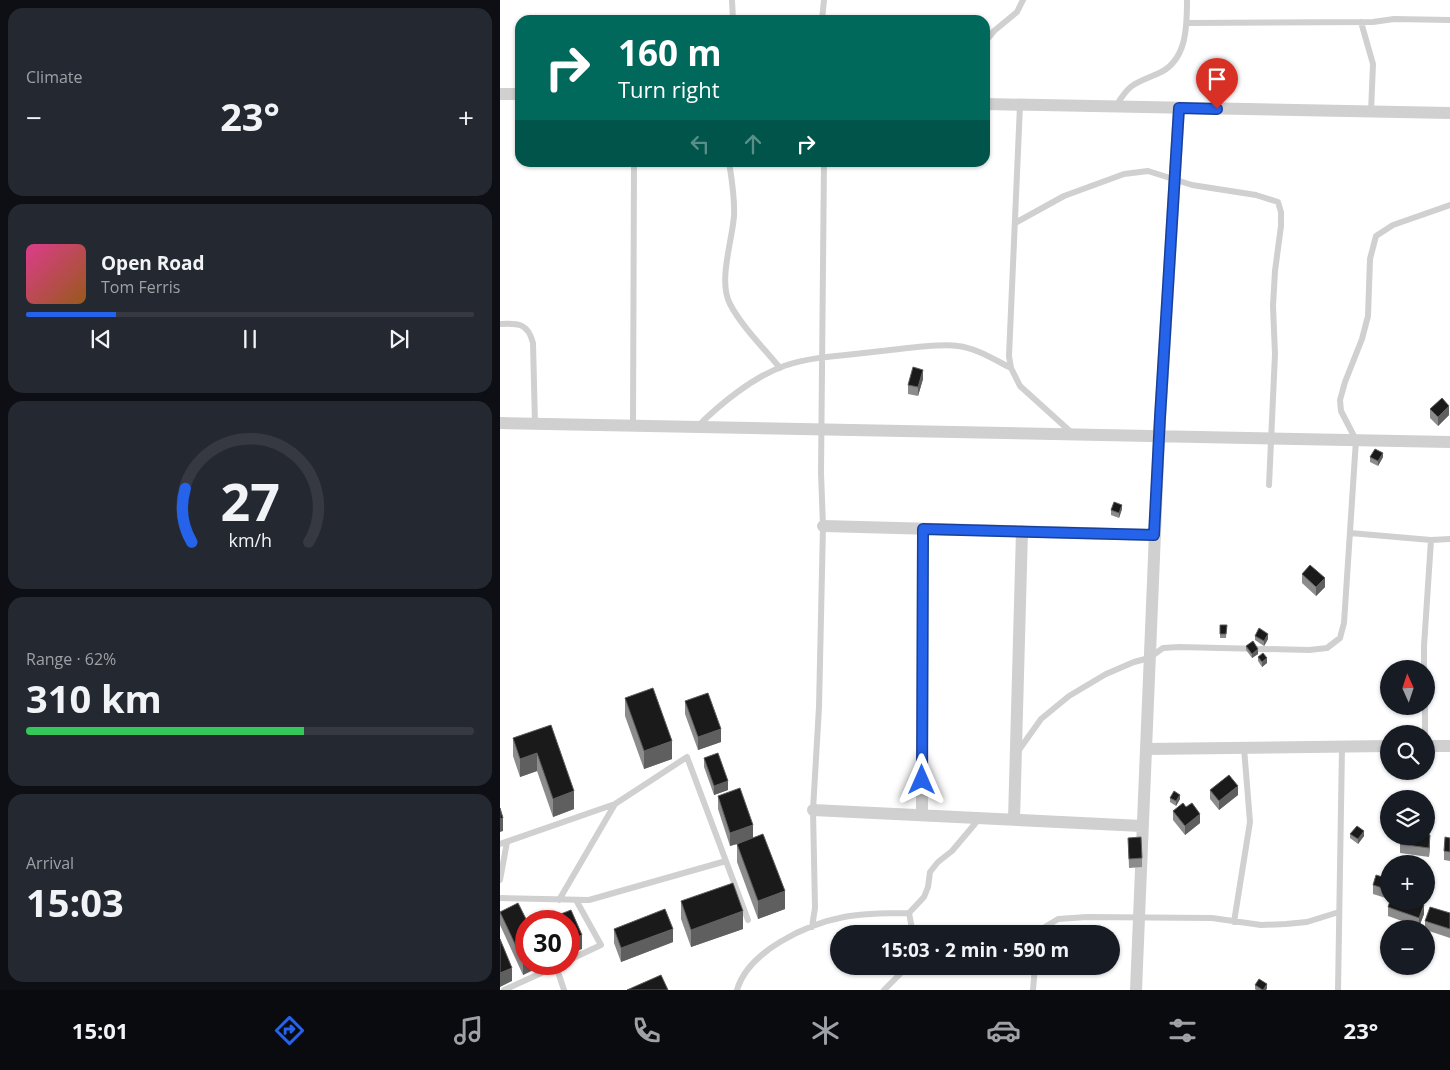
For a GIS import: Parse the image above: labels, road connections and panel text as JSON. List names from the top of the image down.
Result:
{
  "north": "top",
  "page": {
    "tile": [
      "Climate",
      ["Range · 62%", "310 km"],
      ["Arrival", "15:03"]
    ],
    "turn": ["160 m", "Turn right"],
    "heat": ["−", "23°", "+"],
    "song": ["Open Road", "Tom Ferris"],
    "map_buttons": ["+", "−"],
    "limit": "30",
    "trip": "15:03 · 2 min · 590 m",
    "tabs": ["15:01", "23°"],
    "gauge": ["27", "km/h"]
  }
}
